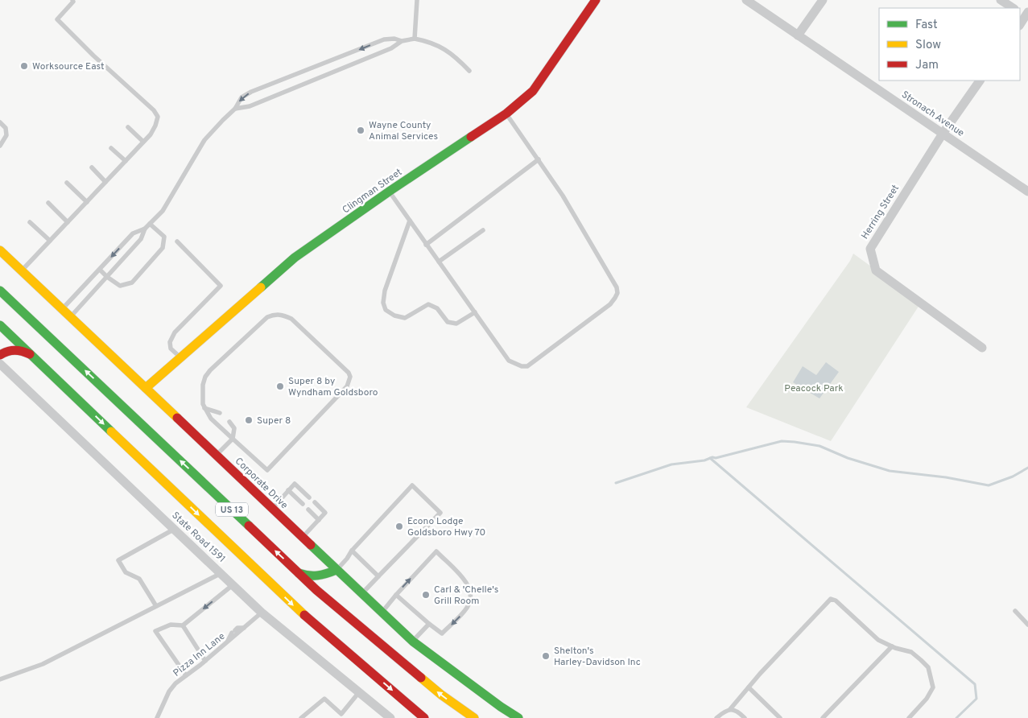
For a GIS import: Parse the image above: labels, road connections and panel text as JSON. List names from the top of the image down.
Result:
{
  "streets": {
    "main road": ["Clingman Street", "Corporate Drive", "US 13"],
    "street": ["Stronach Avenue", "Herring Street", "State Road 1591"],
    "lane": ["Pizza Inn Lane"]
  },
  "crossings": [
    ["Stronach Avenue", "Herring Street"],
    ["Clingman Street", "Corporate Drive"],
    ["State Road 1591", "Pizza Inn Lane"]
  ],
  "parks": ["Peacock Park"],
  "places": [
    "Worksource East",
    "Wayne County Animal Services",
    "Super 8 by Wyndham Goldsboro",
    "Super 8",
    "Econo Lodge Goldsboro Hwy 70",
    "Carl & 'Chelle's Grill Room",
    "Shelton's Harley-Davidson Inc"
  ],
  "legend": ["Fast", "Slow", "Jam"]
}
